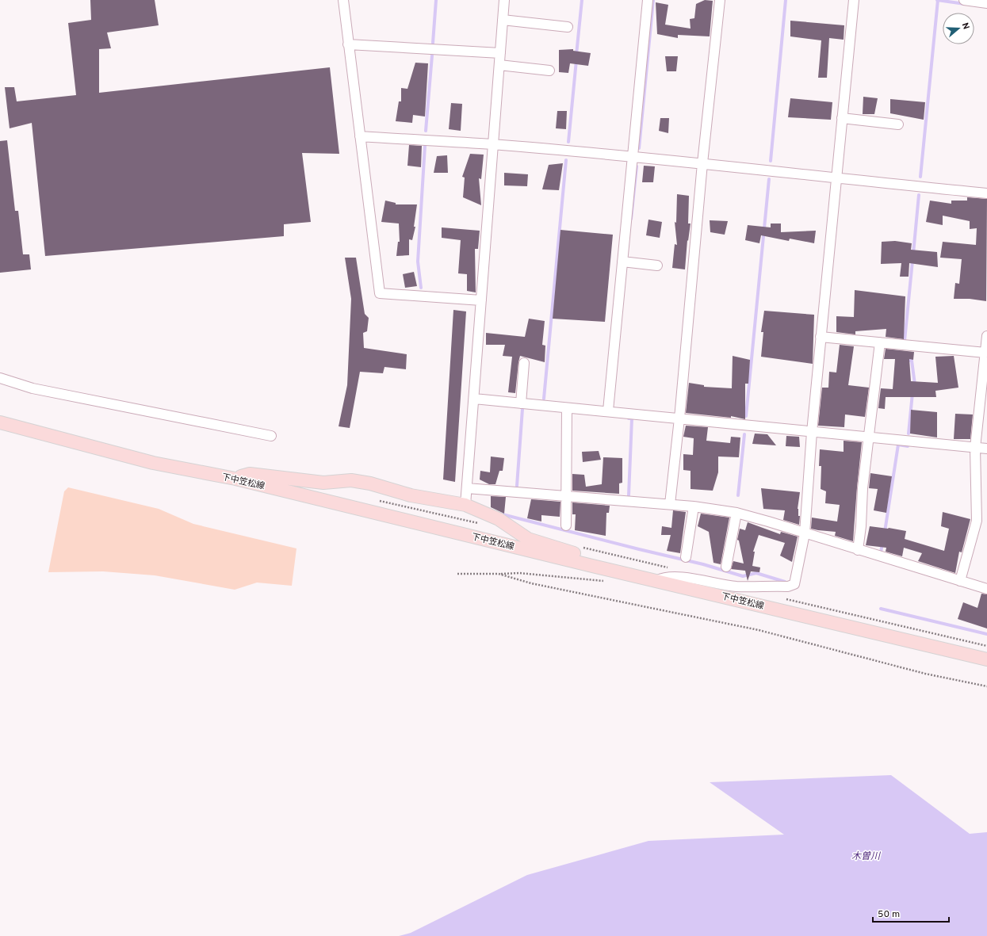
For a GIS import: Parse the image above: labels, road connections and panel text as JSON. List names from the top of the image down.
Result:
{
  "streets": {
    "main road": ["下中笠松線"]
  },
  "water": ["木曽川"],
  "scale_bar": "50 m",
  "north": "right"
}
